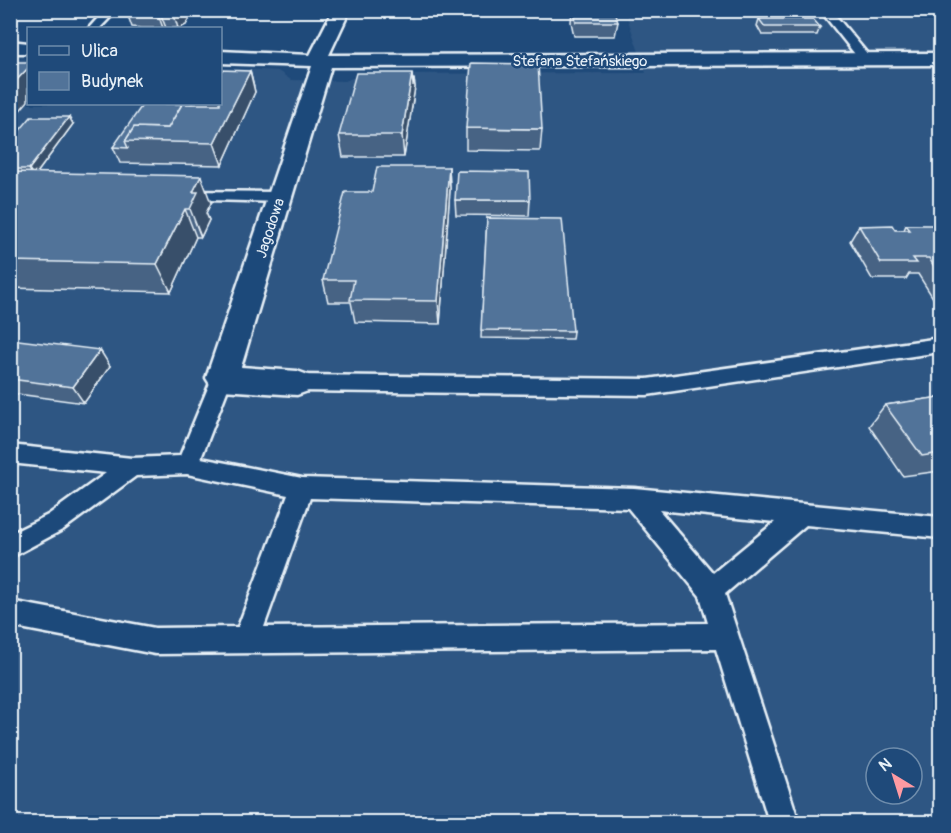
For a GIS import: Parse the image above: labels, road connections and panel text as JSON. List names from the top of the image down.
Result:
{
  "streets": {
    "street": ["Stefana Stefańskiego", "Jagodowa"]
  },
  "crossings": [
    ["Stefana Stefańskiego", "Jagodowa"]
  ],
  "legend": ["Ulica", "Budynek"],
  "north": "top left"
}
